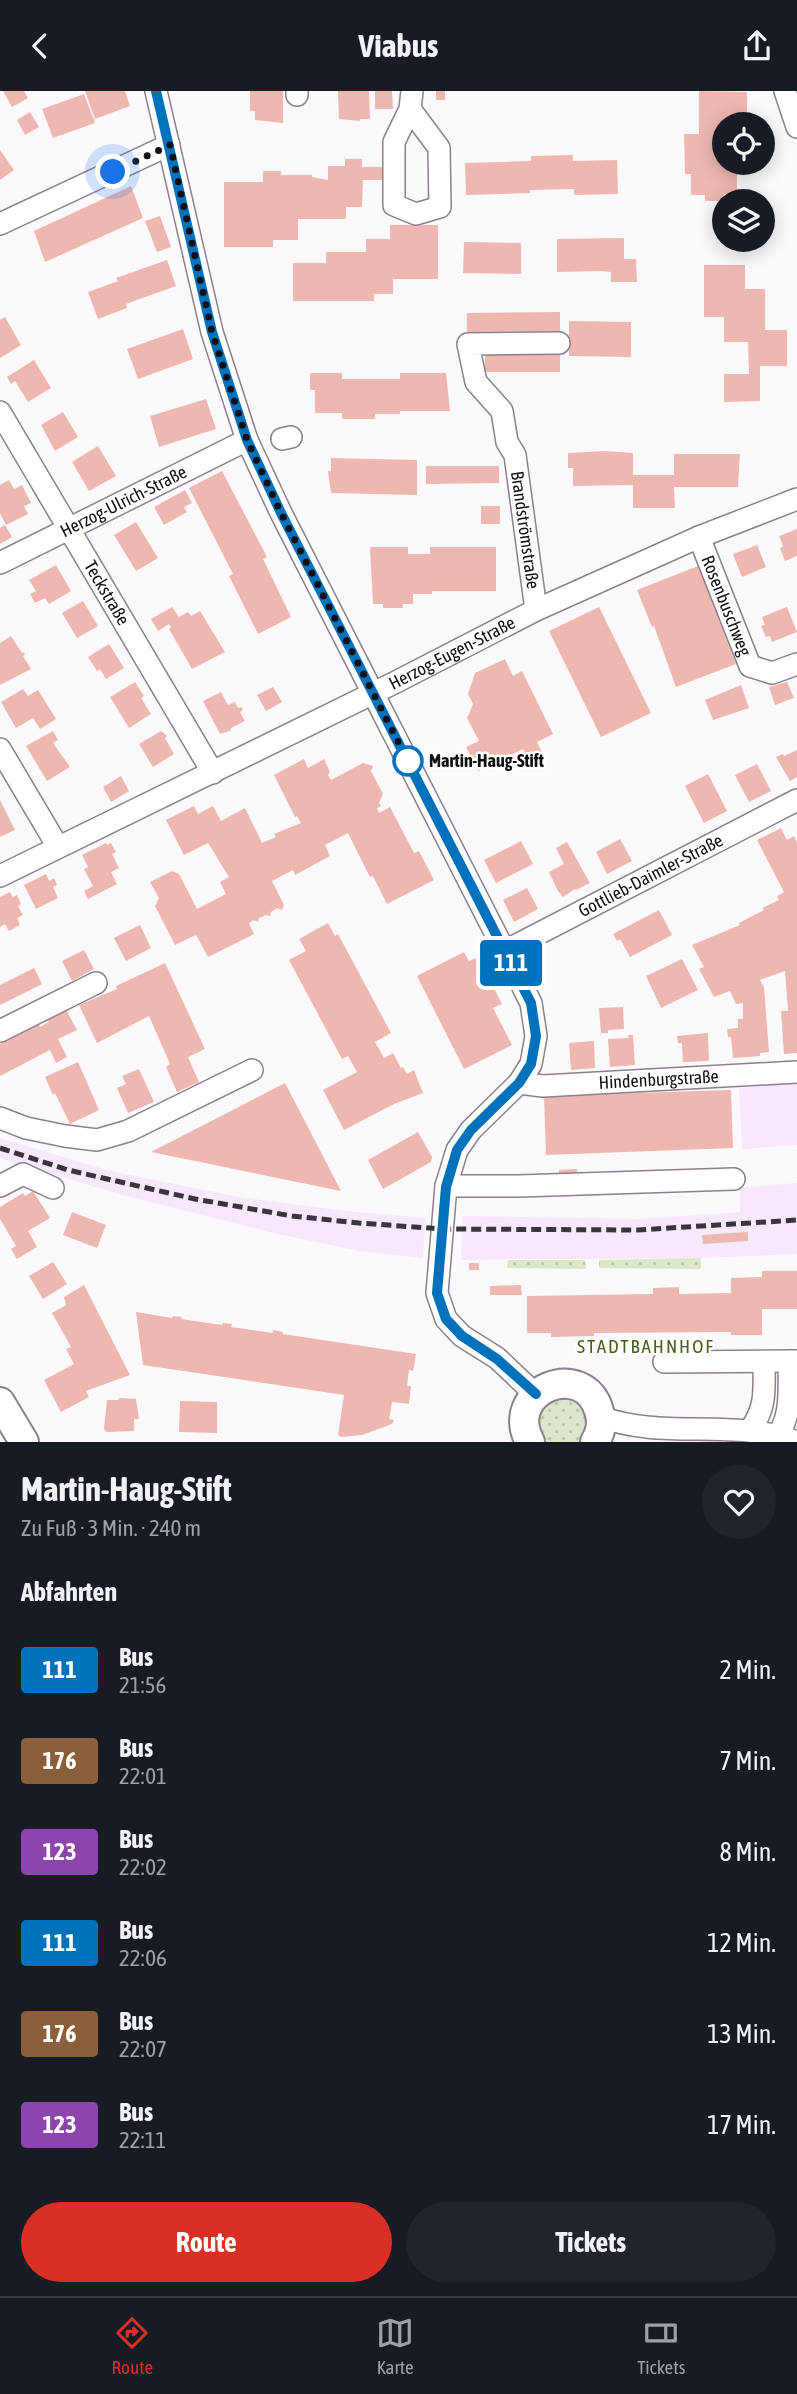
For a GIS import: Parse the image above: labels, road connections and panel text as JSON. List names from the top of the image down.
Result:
{
  "streets": {
    "street": [
      "Herzog-Ulrich-Straße",
      "Brandströmstraße",
      "Teckstraße",
      "Rosenbuschweg",
      "Herzog-Eugen-Straße",
      "Gottlieb-Daimler-Straße",
      "Hindenburgstraße"
    ]
  },
  "crossings": [
    ["Herzog-Ulrich-Straße", "Teckstraße"],
    ["Brandströmstraße", "Herzog-Eugen-Straße"],
    ["Teckstraße", "Herzog-Eugen-Straße"],
    ["Rosenbuschweg", "Herzog-Eugen-Straße"]
  ],
  "districts": ["STADTBAHNHOF"],
  "places": ["Martin-Haug-Stift"],
  "lines": ["bus line 111"],
  "page": {
    "header": "Viabus",
    "on_map": "111",
    "heading": [
      ["Martin-Haug-Stift", "Zu Fuß · 3 Min. · 240 m"],
      "Abfahrten"
    ],
    "list": [
      {
        "mark": "111",
        "name": "Bus",
        "note": "21:56",
        "value": "2 Min."
      },
      {
        "mark": "176",
        "name": "Bus",
        "note": "22:01",
        "value": "7 Min."
      },
      {
        "mark": "123",
        "name": "Bus",
        "note": "22:02",
        "value": "8 Min."
      },
      {
        "mark": "111",
        "name": "Bus",
        "note": "22:06",
        "value": "12 Min."
      },
      {
        "mark": "176",
        "name": "Bus",
        "note": "22:07",
        "value": "13 Min."
      },
      {
        "mark": "123",
        "name": "Bus",
        "note": "22:11",
        "value": "17 Min."
      }
    ],
    "buttons": ["Route", "Tickets"],
    "tabs": ["Route", "Karte", "Tickets"]
  }
}
